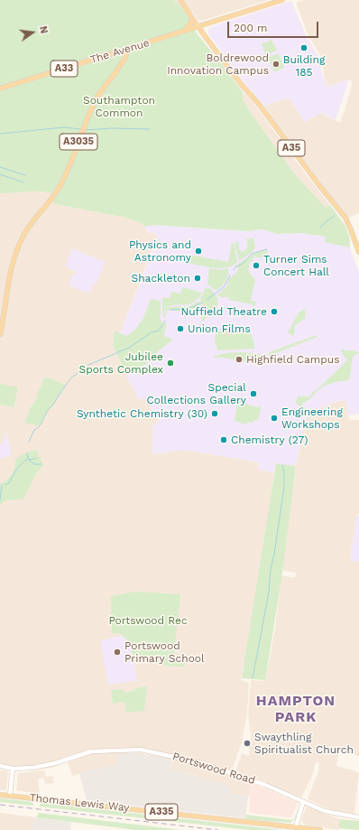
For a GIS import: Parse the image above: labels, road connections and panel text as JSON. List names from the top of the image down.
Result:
{
  "streets": {
    "main road": [
      "The Avenue",
      "A33",
      "A3035",
      "A35",
      "Thomas Lewis Way",
      "A335"
    ],
    "street": ["Portswood Road"]
  },
  "crossings": [
    ["The Avenue", "A33"],
    ["The Avenue", "A3035"],
    ["The Avenue", "A35"],
    ["A33", "A35"]
  ],
  "districts": ["HAMPTON PARK"],
  "parks": ["Southampton Common", "Portswood Rec"],
  "places": [
    "Building 185",
    "Boldrewood Innovation Campus",
    "Physics and Astronomy",
    "Turner Sims Concert Hall",
    "Shackleton",
    "Nuffield Theatre",
    "Union Films",
    "Highfield Campus",
    "Jubilee Sports Complex",
    "Special Collections Gallery",
    "Synthetic Chemistry (30)",
    "Engineering Workshops",
    "Chemistry (27)",
    "Portswood Primary School",
    "Swaythling Spiritualist Church"
  ],
  "scale_bar": "200 m",
  "north": "right"
}
